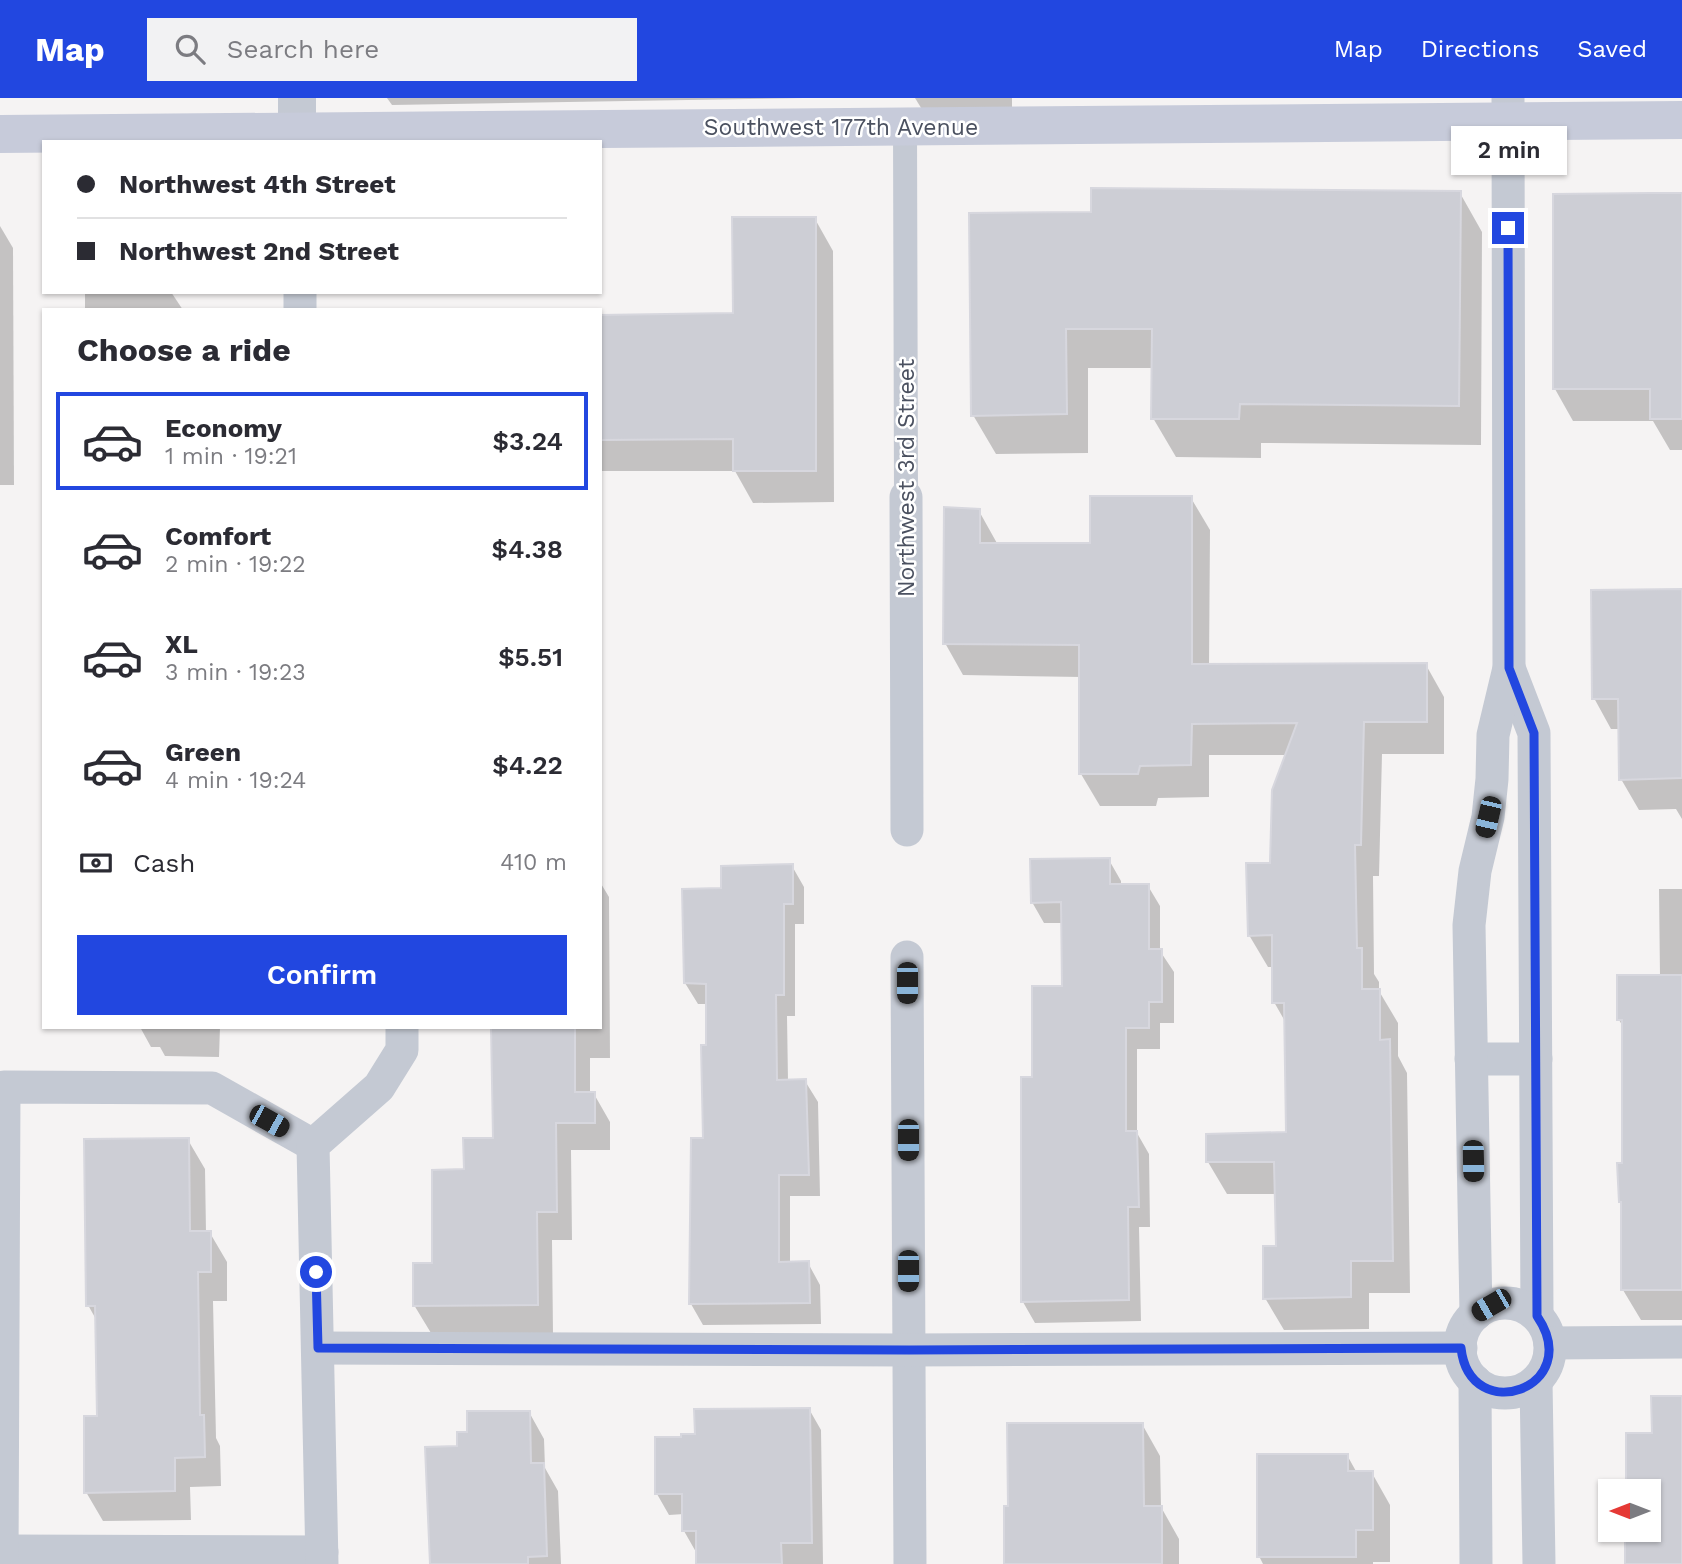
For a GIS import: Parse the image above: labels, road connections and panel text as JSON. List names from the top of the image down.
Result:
{
  "streets": {
    "main road": ["Southwest 177th Avenue"],
    "street": ["Northwest 3rd Street"]
  },
  "crossings": [
    ["Southwest 177th Avenue", "Northwest 3rd Street"]
  ],
  "north": "left",
  "page": {
    "header": "Map",
    "search": "Search here",
    "nav": ["Map", "Directions", "Saved"],
    "bubble": "2 min",
    "banner": ["Northwest 4th Street", "Northwest 2nd Street"],
    "heading": "Choose a ride",
    "list": [
      {
        "name": "Economy",
        "note": "1 min · 19:21",
        "value": "$3.24"
      },
      {
        "name": "Comfort",
        "note": "2 min · 19:22",
        "value": "$4.38"
      },
      {
        "name": "XL",
        "note": "3 min · 19:23",
        "value": "$5.51"
      },
      {
        "name": "Green",
        "note": "4 min · 19:24",
        "value": "$4.22"
      }
    ],
    "pay": ["Cash", "410 m"],
    "buttons": "Confirm"
  }
}
